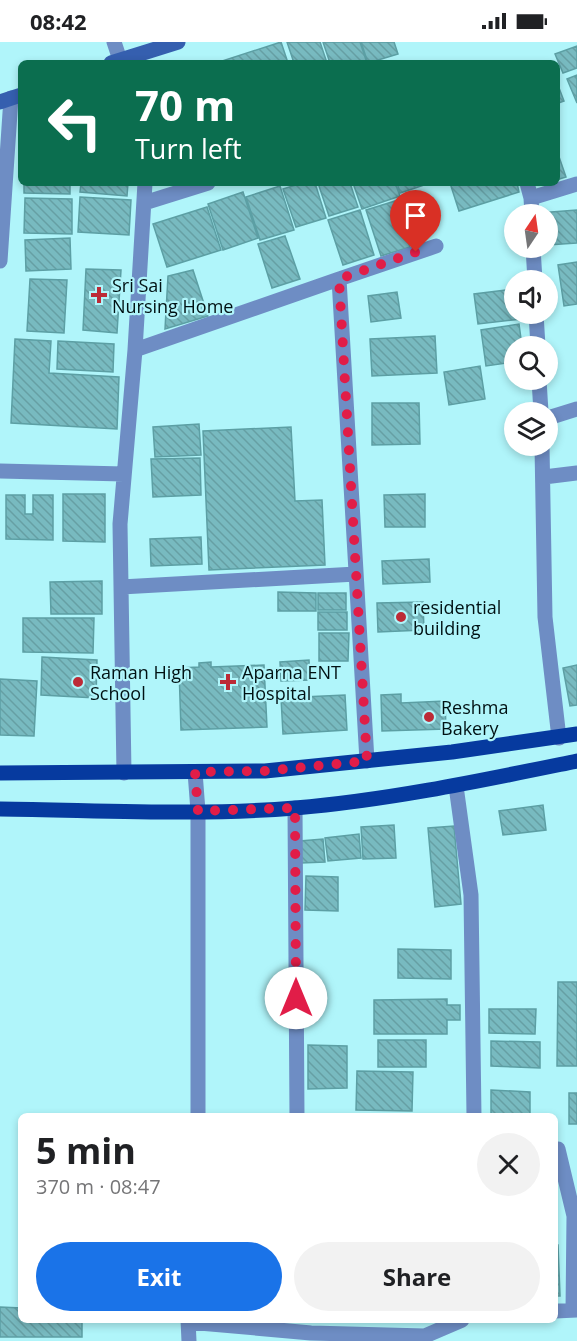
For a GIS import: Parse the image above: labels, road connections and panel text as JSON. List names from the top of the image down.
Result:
{
  "places": {
    "health": ["Sri Sai Nursing Home", "Aparna ENT Hospital"],
    "other": ["residential building", "Raman High School", "Reshma Bakery"]
  },
  "north": "top",
  "page": {
    "status": "08:42",
    "turn": ["70 m", "Turn left"],
    "heading": ["5 min", "370 m · 08:47"],
    "buttons": ["Exit", "Share"]
  }
}
